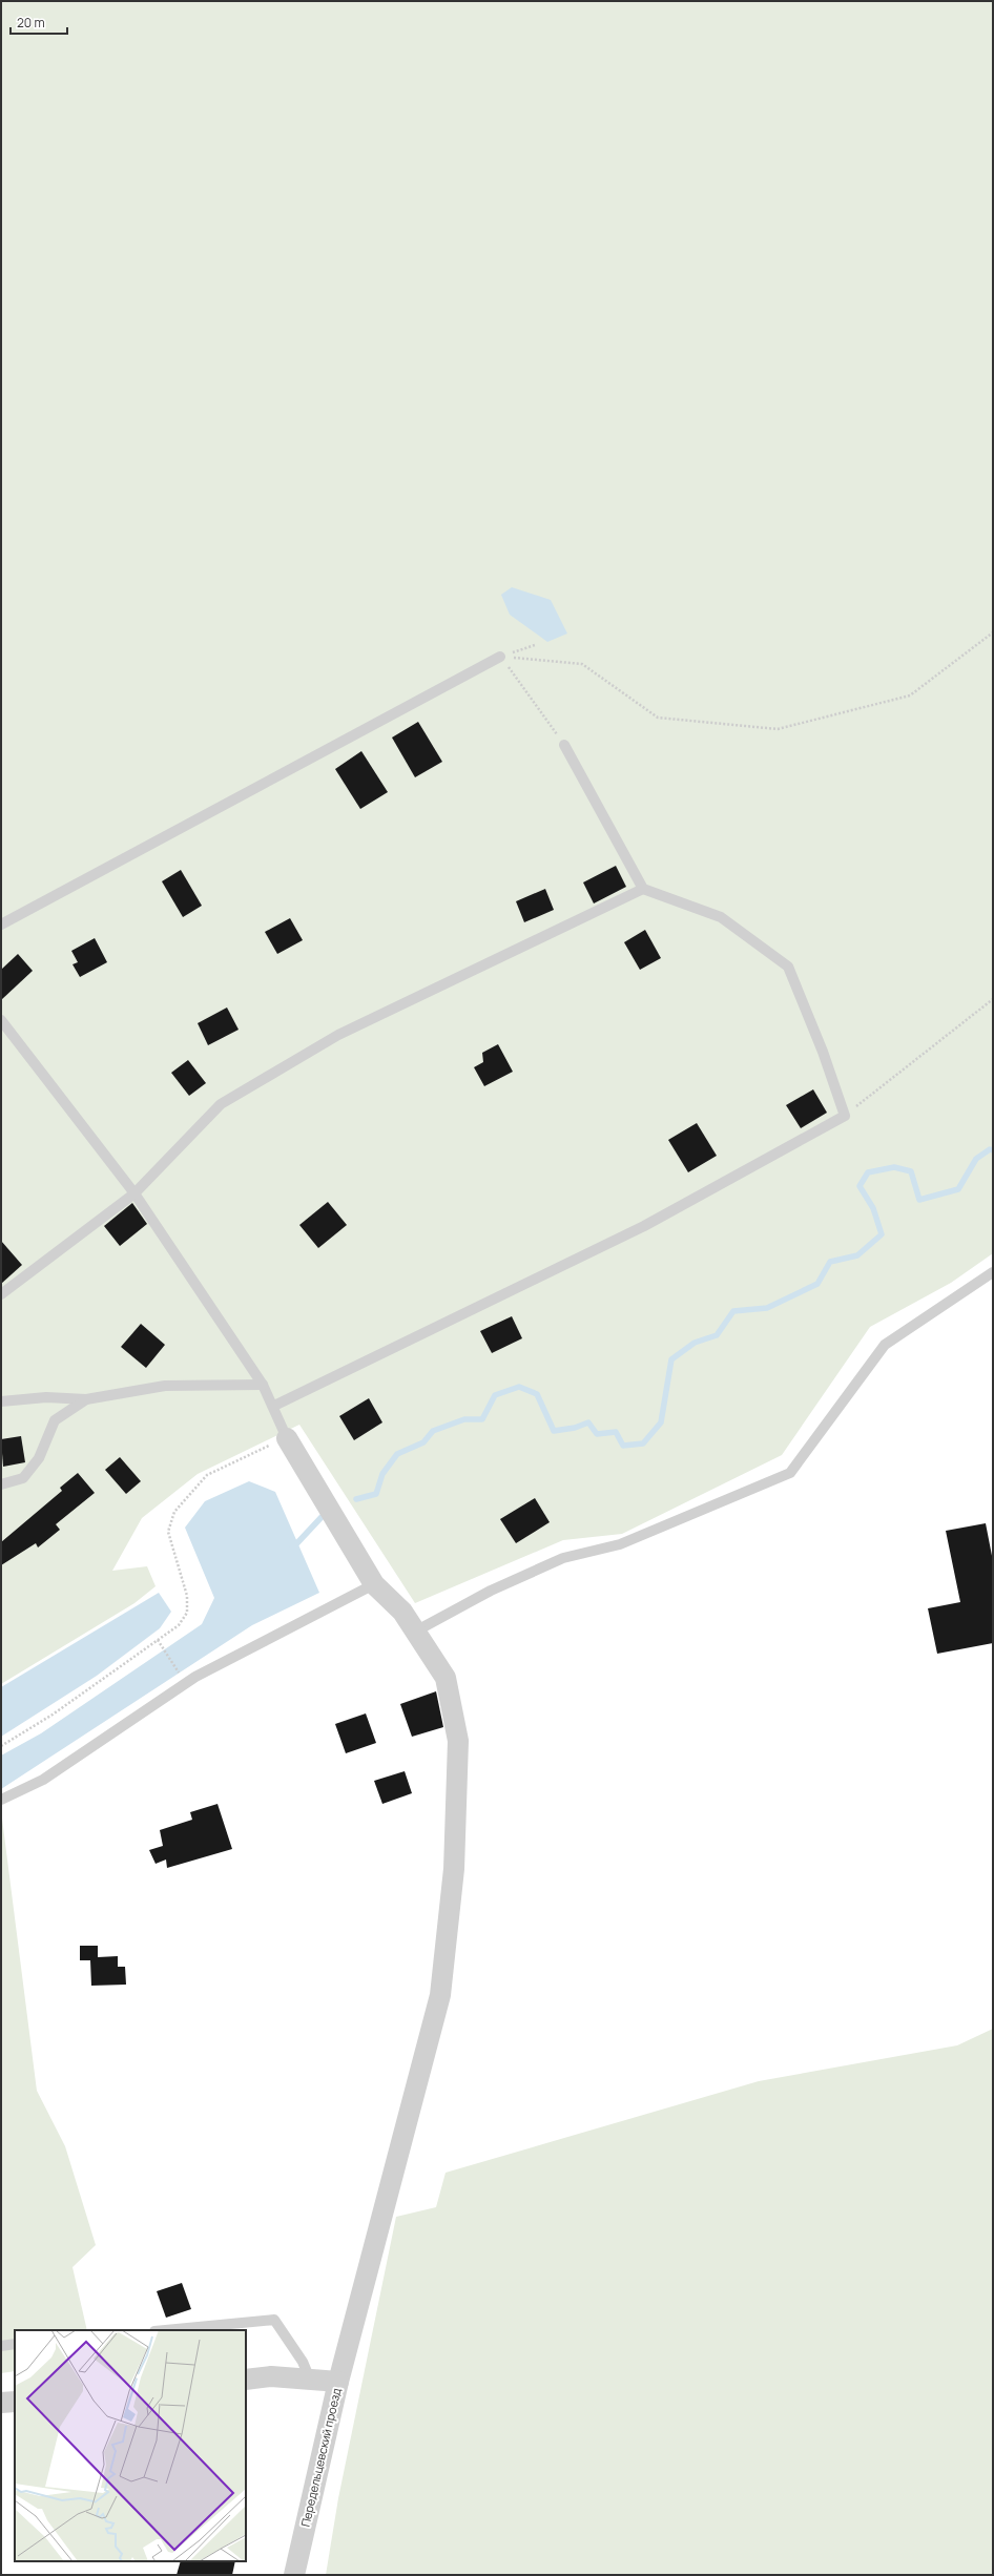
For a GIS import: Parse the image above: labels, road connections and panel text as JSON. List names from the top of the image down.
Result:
{
  "streets": {
    "street": ["Передельцевский проезд"]
  },
  "scale_bar": "20 m"
}
